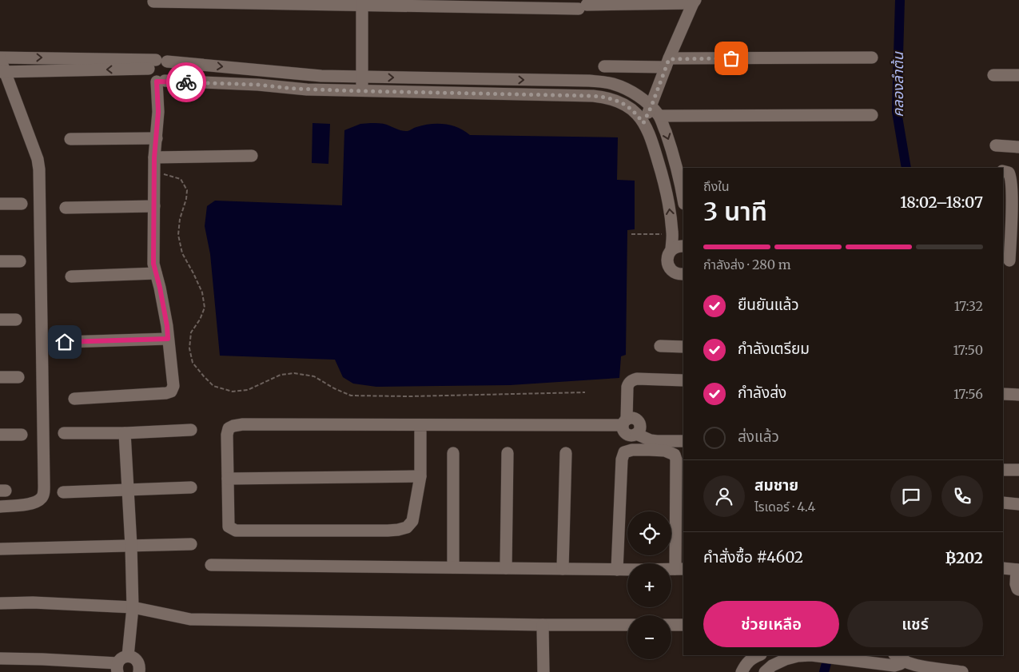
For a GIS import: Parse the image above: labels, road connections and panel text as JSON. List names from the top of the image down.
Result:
{
  "water": ["คลองลำต้น"],
  "page": {
    "heading": ["3 นาที", "ถึงใน", "18:02–18:07"],
    "panel": [
      "สมชาย",
      "ไรเดอร์ · 4.4",
      "คำสั่งซื้อ #4602",
      "฿202"
    ],
    "bar": "กำลังส่ง · 280 m",
    "list": [
      ["ยืนยันแล้ว", "17:32"],
      ["กำลังเตรียม", "17:50"],
      ["กำลังส่ง", "17:56"],
      "ส่งแล้ว"
    ],
    "map_buttons": ["+", "−"],
    "buttons": ["ช่วยเหลือ", "แชร์"]
  }
}
